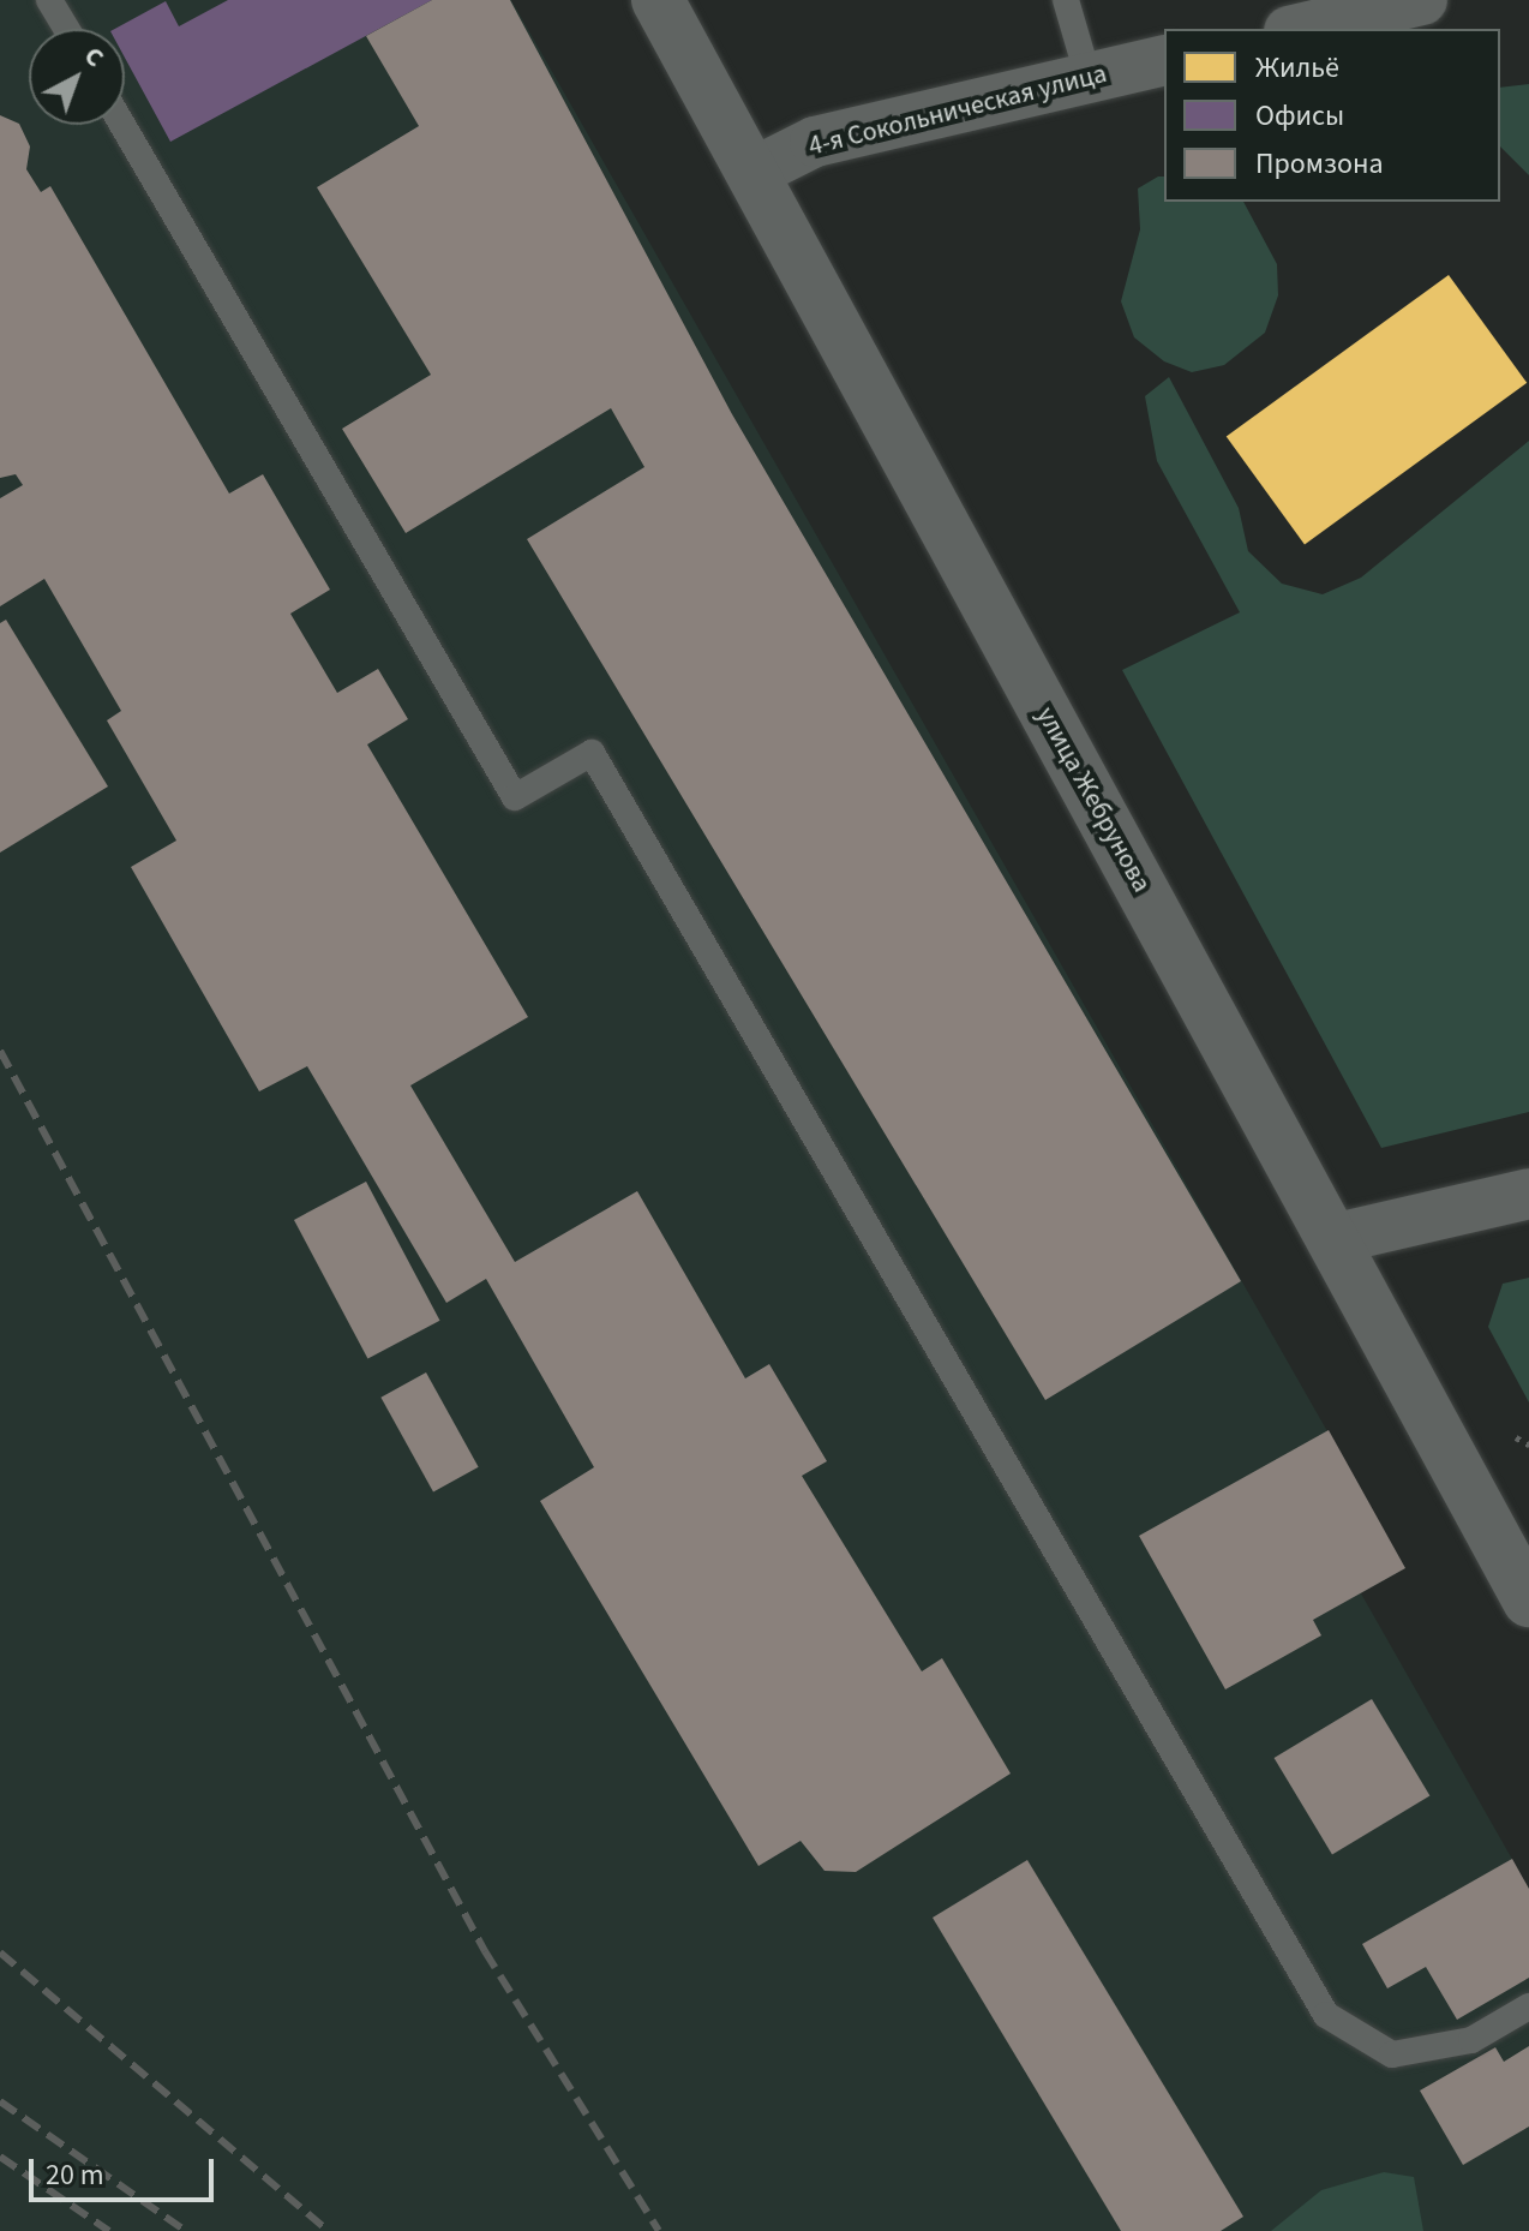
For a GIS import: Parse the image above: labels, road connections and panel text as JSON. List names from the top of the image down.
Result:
{
  "streets": {
    "street": ["4-я Сокольническая улица", "улица Жебрунова"]
  },
  "crossings": [
    ["4-я Сокольническая улица", "улица Жебрунова"]
  ],
  "legend": ["Жильё", "Офисы", "Промзона"],
  "scale_bar": "20 m",
  "north": "top right"
}
